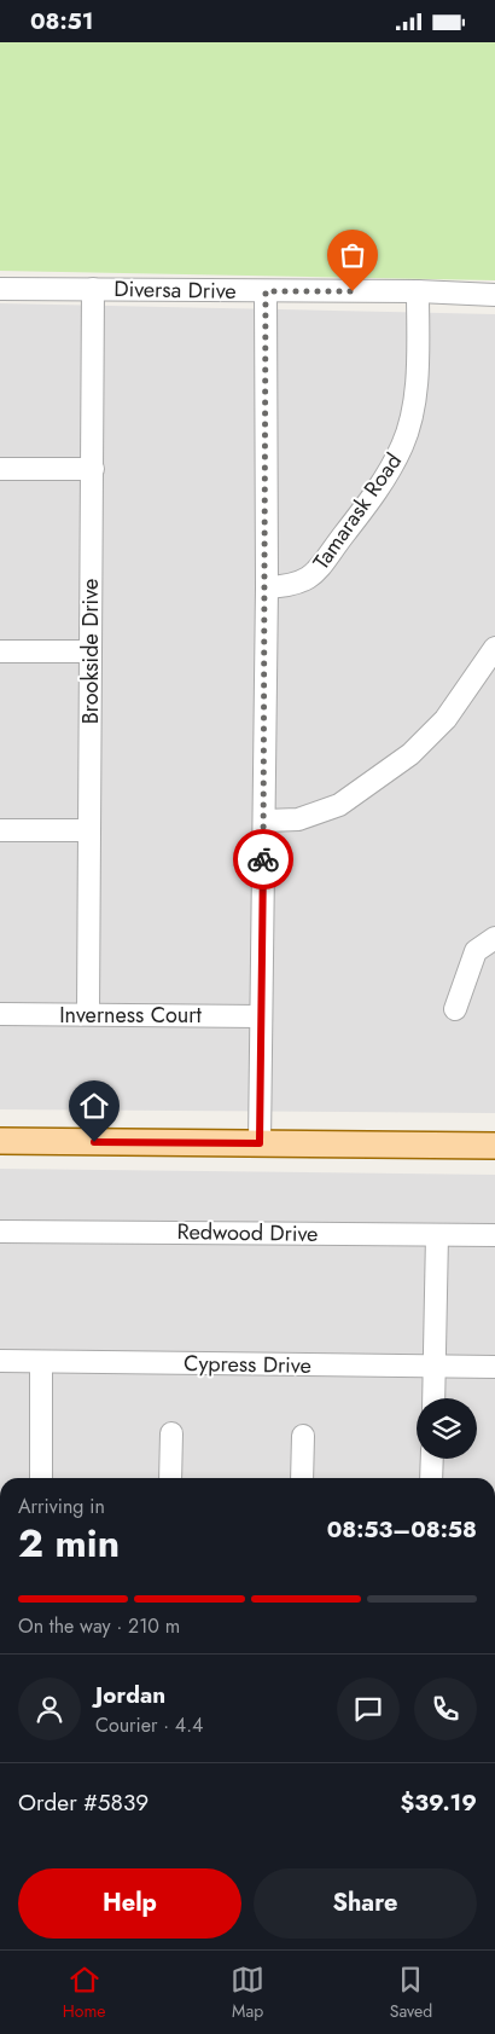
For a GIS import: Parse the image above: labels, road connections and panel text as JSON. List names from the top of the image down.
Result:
{
  "streets": {
    "street": [
      "Diversa Drive",
      "Tamarask Road",
      "Brookside Drive",
      "Inverness Court",
      "Redwood Drive",
      "Cypress Drive"
    ]
  },
  "crossings": [
    ["Diversa Drive", "Tamarask Road"],
    ["Diversa Drive", "Brookside Drive"],
    ["Brookside Drive", "Inverness Court"]
  ],
  "page": {
    "status": "08:51",
    "heading": ["2 min", "Arriving in", "08:53–08:58"],
    "panel": [
      "Jordan",
      "Courier · 4.4",
      "Order #5839",
      "$39.19"
    ],
    "bar": "On the way · 210 m",
    "buttons": ["Help", "Share"],
    "tabs": ["Home", "Map", "Saved"]
  }
}
